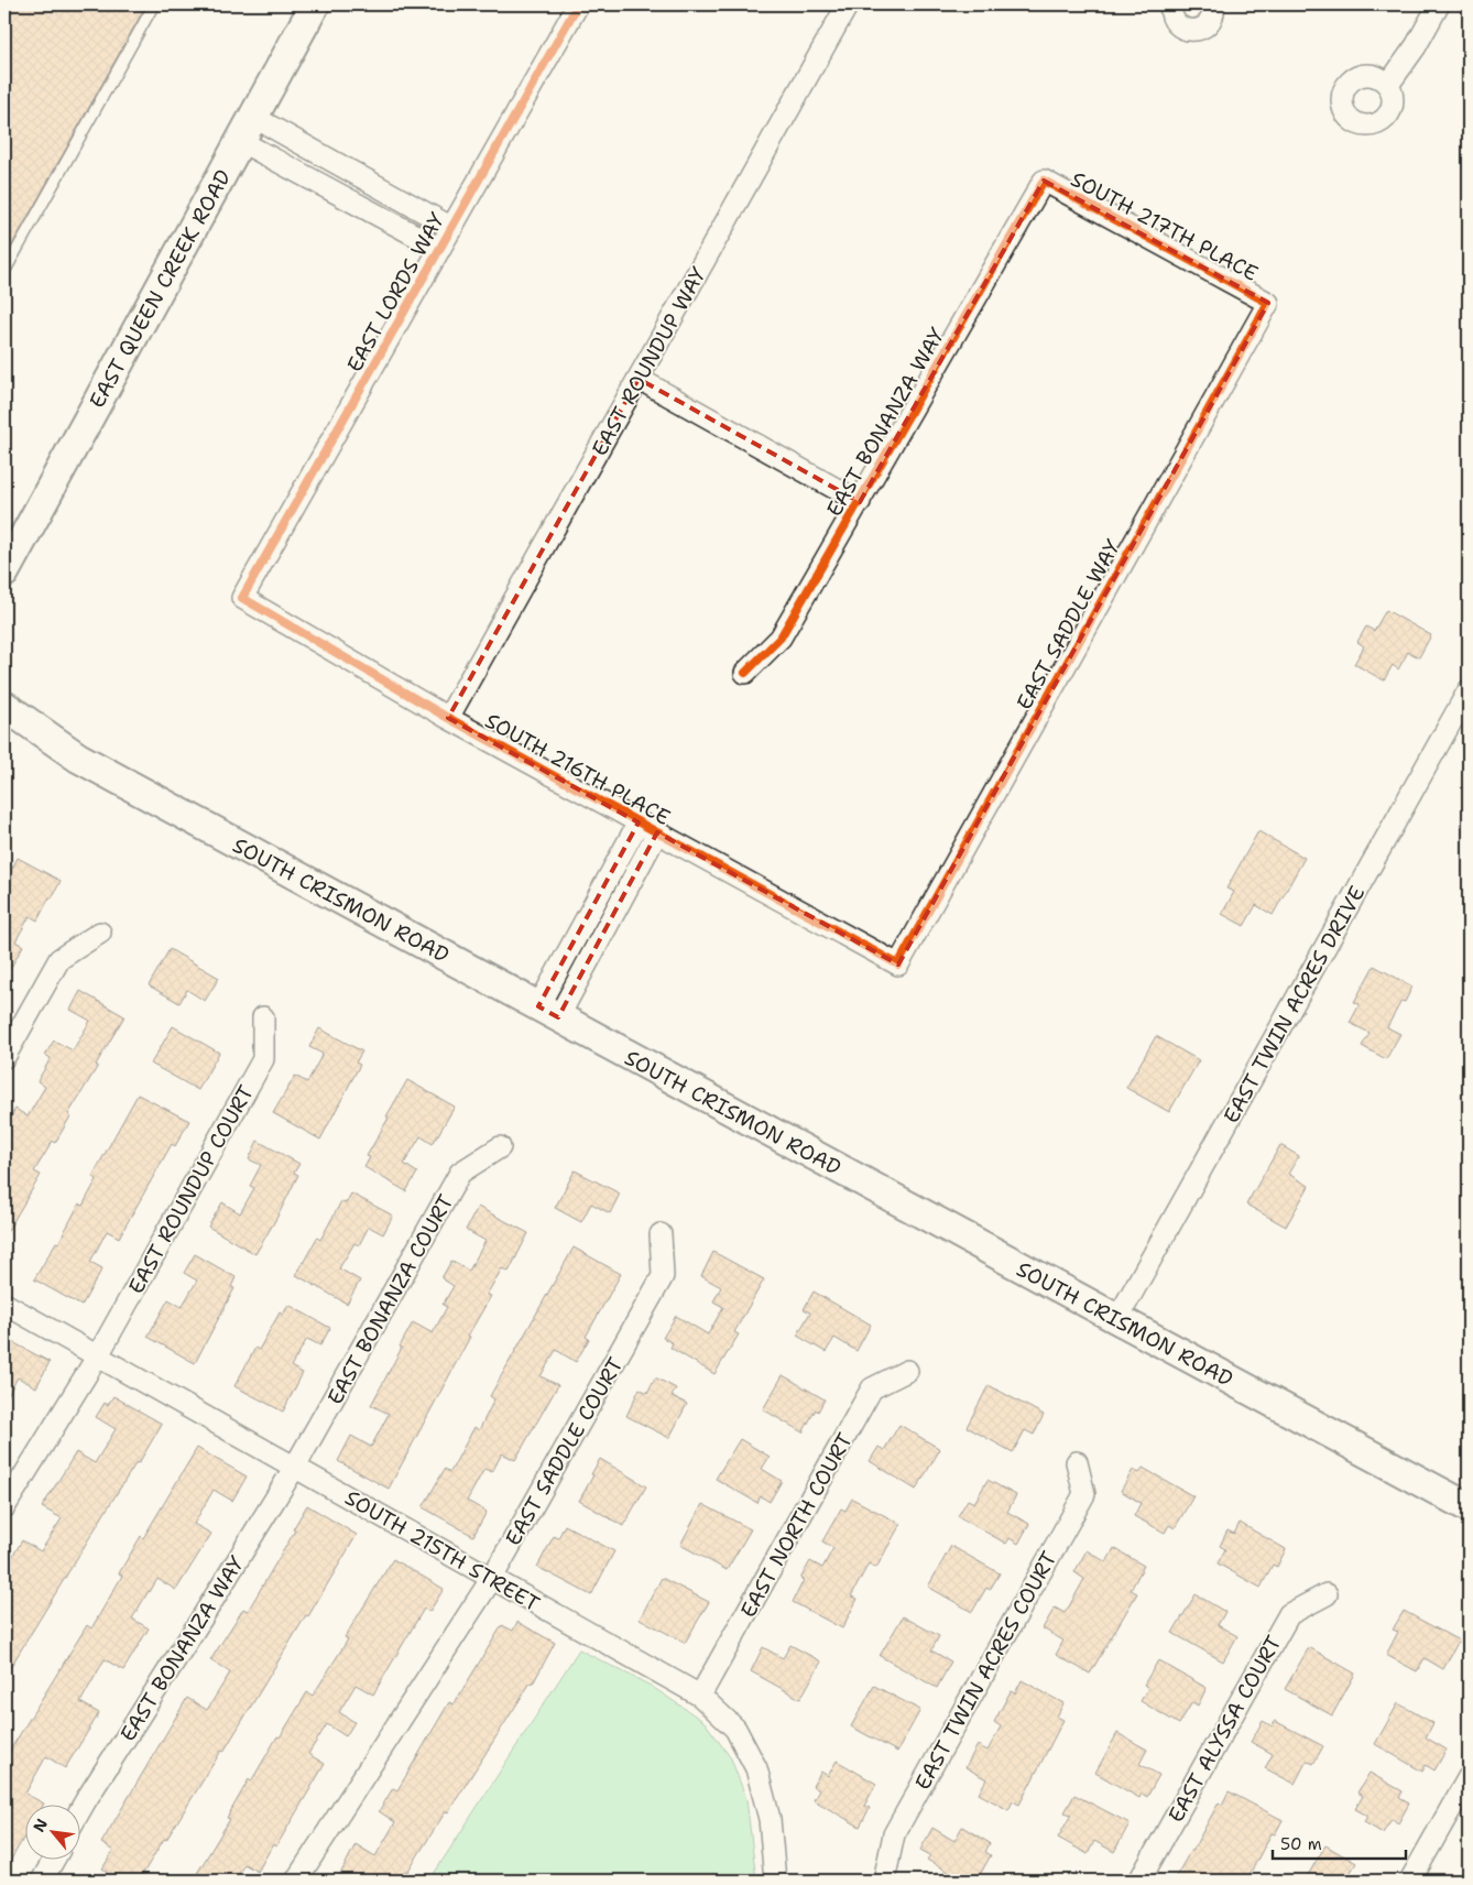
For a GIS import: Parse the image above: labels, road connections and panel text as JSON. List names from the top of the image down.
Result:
{
  "streets": {
    "street": [
      "SOUTH 217TH PLACE",
      "EAST QUEEN CREEK ROAD",
      "EAST LORDS WAY",
      "EAST ROUNDUP WAY",
      "EAST BONANZA WAY",
      "EAST SADDLE WAY",
      "SOUTH 216TH PLACE",
      "SOUTH CRISMON ROAD",
      "EAST TWIN ACRES DRIVE",
      "EAST ROUNDUP COURT",
      "EAST BONANZA COURT",
      "EAST SADDLE COURT",
      "EAST NORTH COURT",
      "SOUTH 215TH STREET",
      "EAST TWIN ACRES COURT",
      "EAST ALYSSA COURT"
    ]
  },
  "crossings": [
    ["SOUTH 217TH PLACE", "EAST BONANZA WAY"],
    ["SOUTH 217TH PLACE", "EAST SADDLE WAY"],
    ["EAST LORDS WAY", "SOUTH 216TH PLACE"],
    ["EAST ROUNDUP WAY", "SOUTH 216TH PLACE"],
    ["EAST BONANZA WAY", "EAST BONANZA COURT"],
    ["EAST BONANZA WAY", "SOUTH 215TH STREET"],
    ["EAST SADDLE WAY", "SOUTH 216TH PLACE"],
    ["SOUTH CRISMON ROAD", "EAST TWIN ACRES DRIVE"],
    ["EAST ROUNDUP COURT", "SOUTH 215TH STREET"],
    ["EAST BONANZA COURT", "SOUTH 215TH STREET"],
    ["EAST SADDLE COURT", "SOUTH 215TH STREET"],
    ["EAST NORTH COURT", "SOUTH 215TH STREET"]
  ],
  "scale_bar": "50 m",
  "north": "top left"
}
